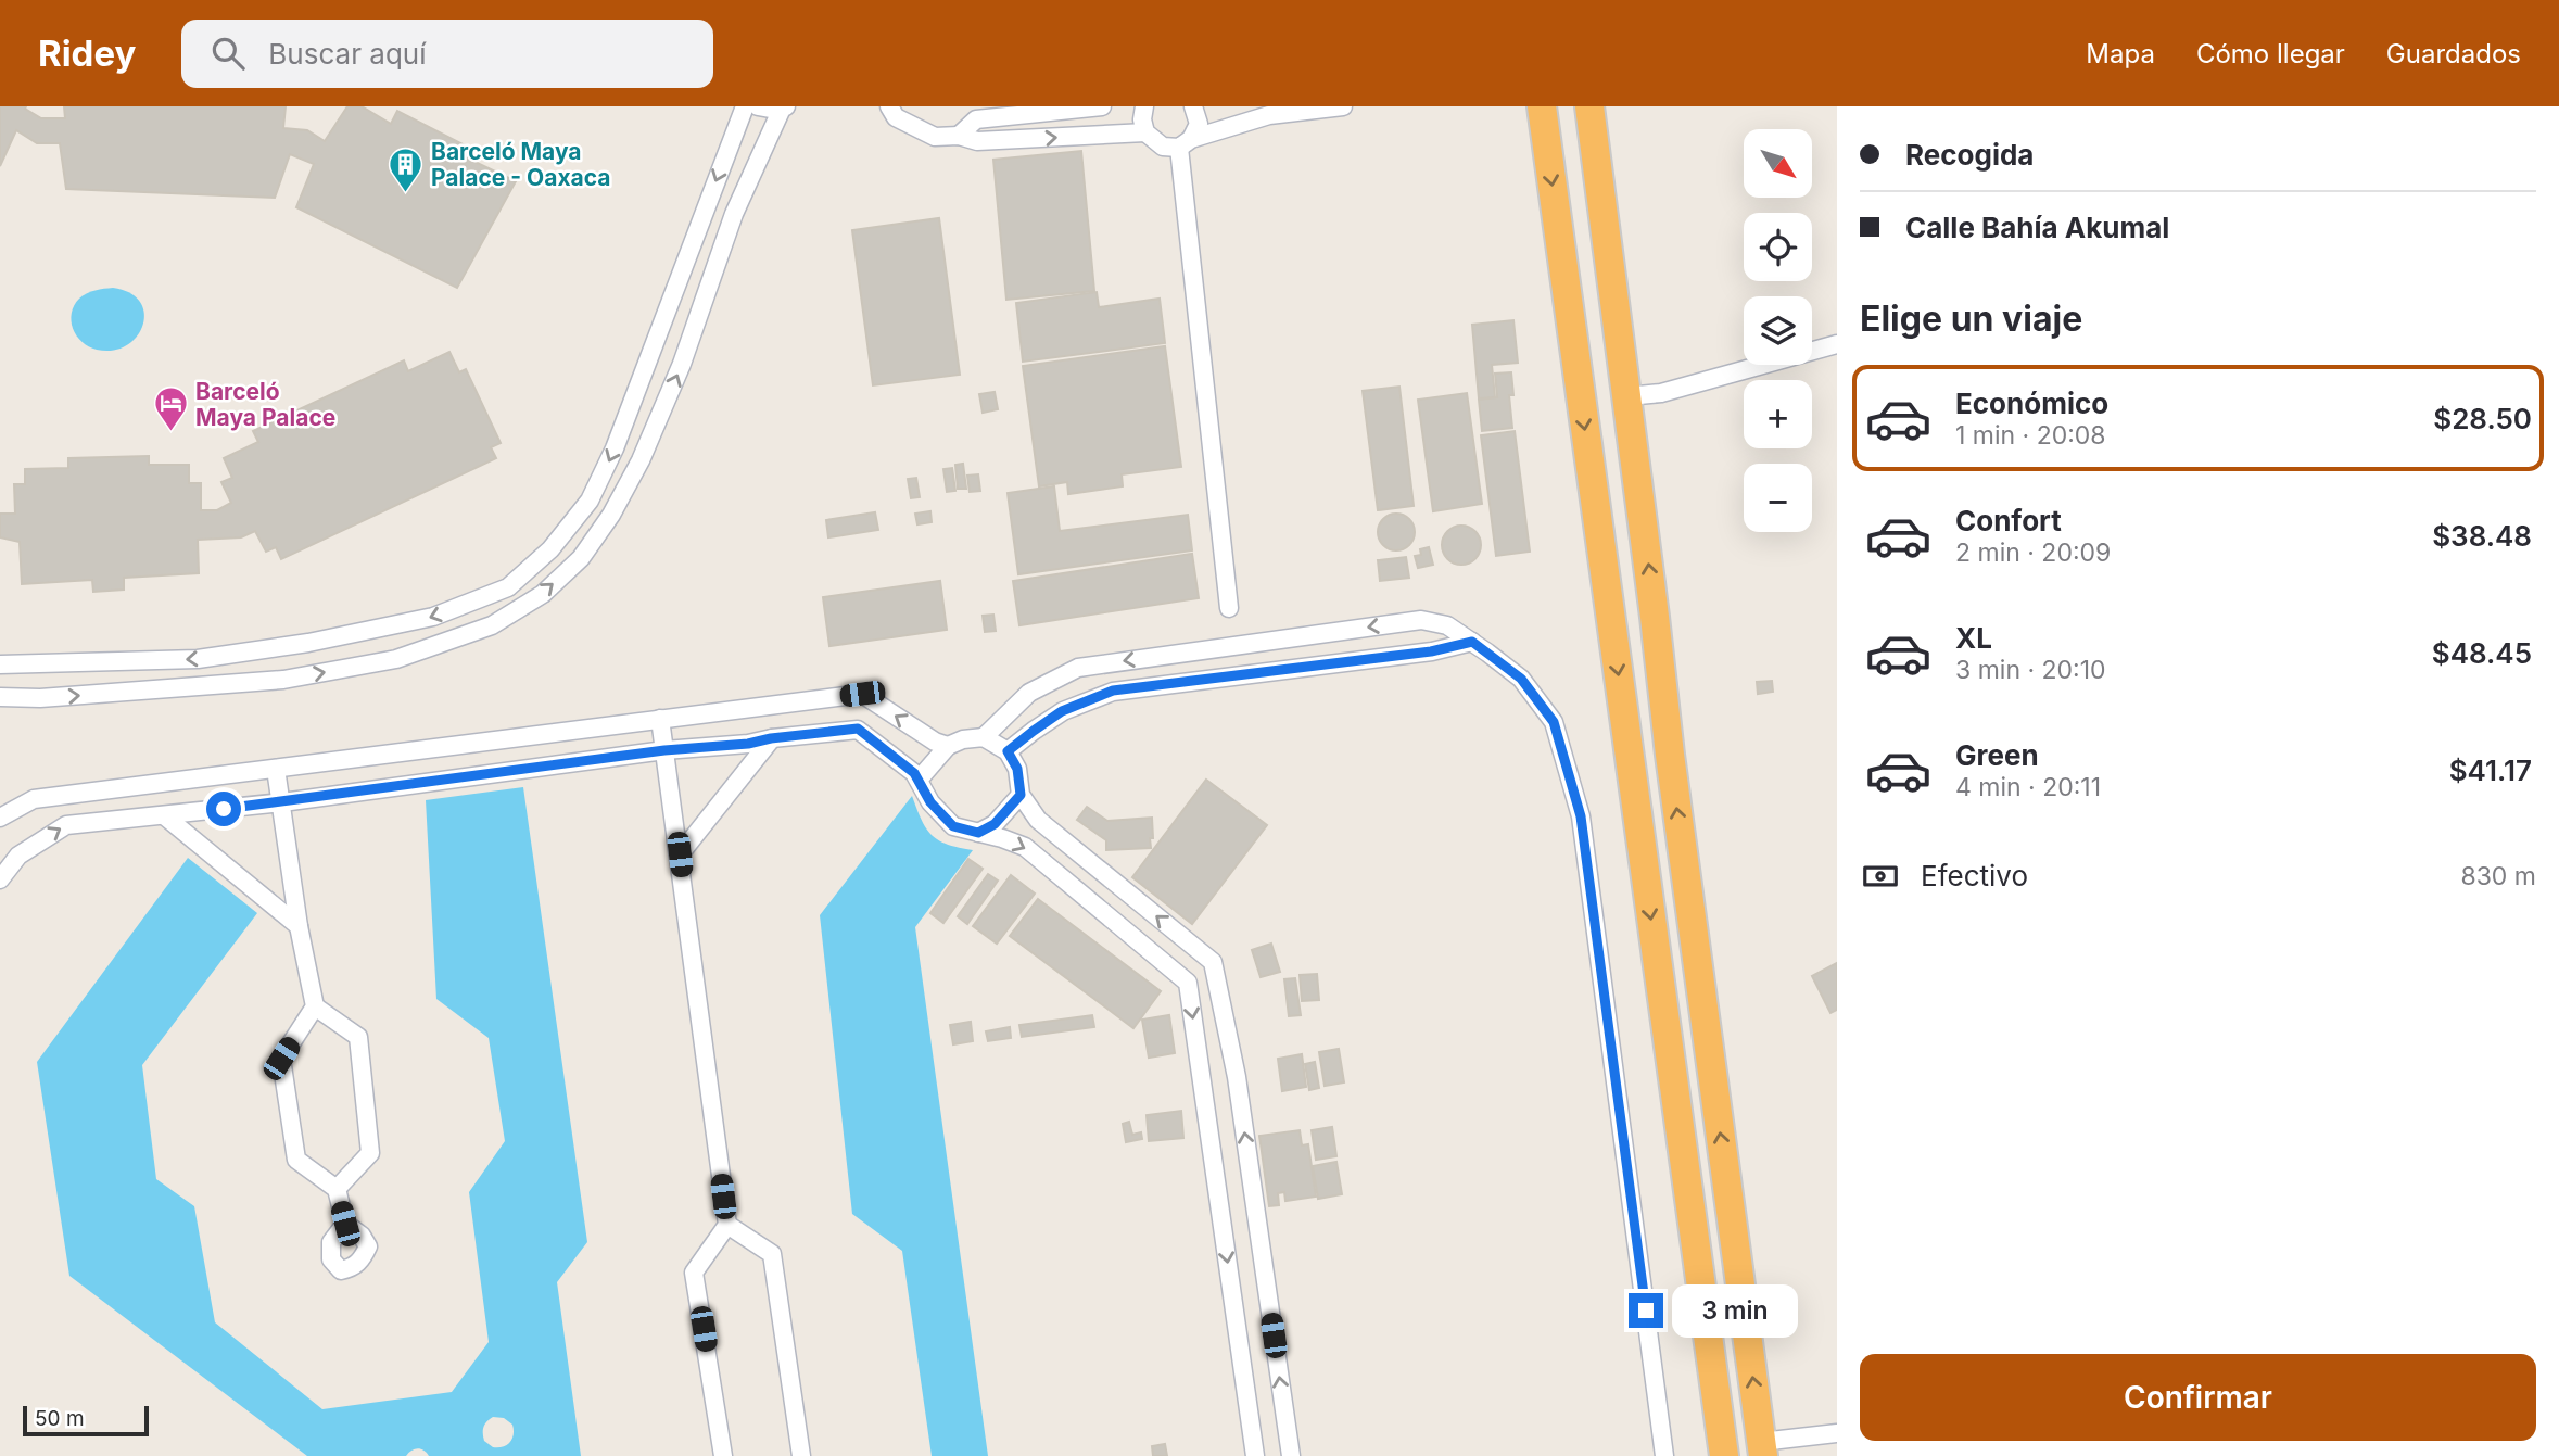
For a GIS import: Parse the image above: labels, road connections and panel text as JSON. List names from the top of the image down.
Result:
{
  "places": {
    "building": ["Barceló Maya Palace - Oaxaca"],
    "hotel": ["Barceló Maya Palace"]
  },
  "scale_bar": "50 m",
  "north": "bottom right",
  "page": {
    "header": "Ridey",
    "search": "Buscar aquí",
    "nav": ["Mapa", "Cómo llegar", "Guardados"],
    "banner": ["Recogida", "Calle Bahía Akumal"],
    "map_buttons": ["+", "−"],
    "heading": "Elige un viaje",
    "list": [
      {
        "name": "Económico",
        "note": "1 min · 20:08",
        "value": "$28.50"
      },
      {
        "name": "Confort",
        "note": "2 min · 20:09",
        "value": "$38.48"
      },
      {
        "name": "XL",
        "note": "3 min · 20:10",
        "value": "$48.45"
      },
      {
        "name": "Green",
        "note": "4 min · 20:11",
        "value": "$41.17"
      }
    ],
    "pay": ["Efectivo", "830 m"],
    "bubble": "3 min",
    "buttons": "Confirmar",
    "scale": "50 m"
  }
}
